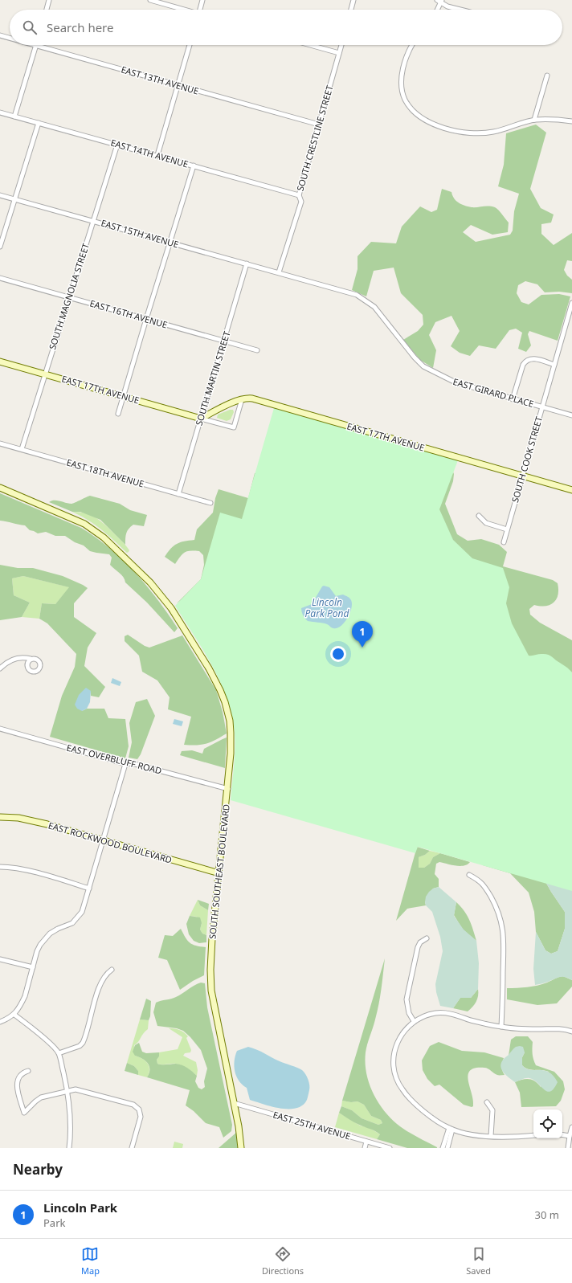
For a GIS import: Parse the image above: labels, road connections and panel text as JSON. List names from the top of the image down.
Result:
{
  "streets": {
    "street": [
      "EAST 13TH AVENUE",
      "SOUTH CRESTLINE STREET",
      "EAST 14TH AVENUE",
      "EAST 15TH AVENUE",
      "SOUTH MAGNOLIA STREET",
      "EAST 16TH AVENUE",
      "SOUTH MARTIN STREET",
      "EAST 17TH AVENUE",
      "EAST GIRARD PLACE",
      "SOUTH COOK STREET",
      "EAST 18TH AVENUE",
      "EAST OVERBLUFF ROAD",
      "EAST ROCKWOOD BOULEVARD",
      "SOUTH SOUTHEAST BOULEVARD",
      "EAST 25TH AVENUE"
    ]
  },
  "crossings": [
    ["EAST 13TH AVENUE", "SOUTH CRESTLINE STREET"],
    ["SOUTH CRESTLINE STREET", "EAST 14TH AVENUE"],
    ["SOUTH CRESTLINE STREET", "EAST 15TH AVENUE"],
    ["SOUTH CRESTLINE STREET", "EAST GIRARD PLACE"],
    ["EAST 14TH AVENUE", "SOUTH MAGNOLIA STREET"],
    ["EAST 15TH AVENUE", "SOUTH MAGNOLIA STREET"],
    ["EAST 15TH AVENUE", "SOUTH MARTIN STREET"],
    ["EAST 15TH AVENUE", "EAST GIRARD PLACE"],
    ["SOUTH MAGNOLIA STREET", "EAST 16TH AVENUE"],
    ["SOUTH MAGNOLIA STREET", "EAST 17TH AVENUE"],
    ["SOUTH MAGNOLIA STREET", "EAST 18TH AVENUE"],
    ["EAST 16TH AVENUE", "SOUTH MARTIN STREET"],
    ["SOUTH MARTIN STREET", "EAST 17TH AVENUE"],
    ["SOUTH MARTIN STREET", "EAST 18TH AVENUE"],
    ["EAST 17TH AVENUE", "SOUTH COOK STREET"],
    ["EAST GIRARD PLACE", "SOUTH COOK STREET"],
    ["EAST OVERBLUFF ROAD", "SOUTH SOUTHEAST BOULEVARD"],
    ["EAST ROCKWOOD BOULEVARD", "SOUTH SOUTHEAST BOULEVARD"],
    ["SOUTH SOUTHEAST BOULEVARD", "EAST 25TH AVENUE"]
  ],
  "water": ["Lincoln Park Pond"],
  "page": {
    "search": "Search here",
    "pins": "1",
    "heading": "Nearby",
    "list": [
      {
        "mark": "1",
        "name": "Lincoln Park",
        "note": "Park",
        "value": "30 m"
      }
    ],
    "nav": ["Map", "Directions", "Saved"]
  }
}
